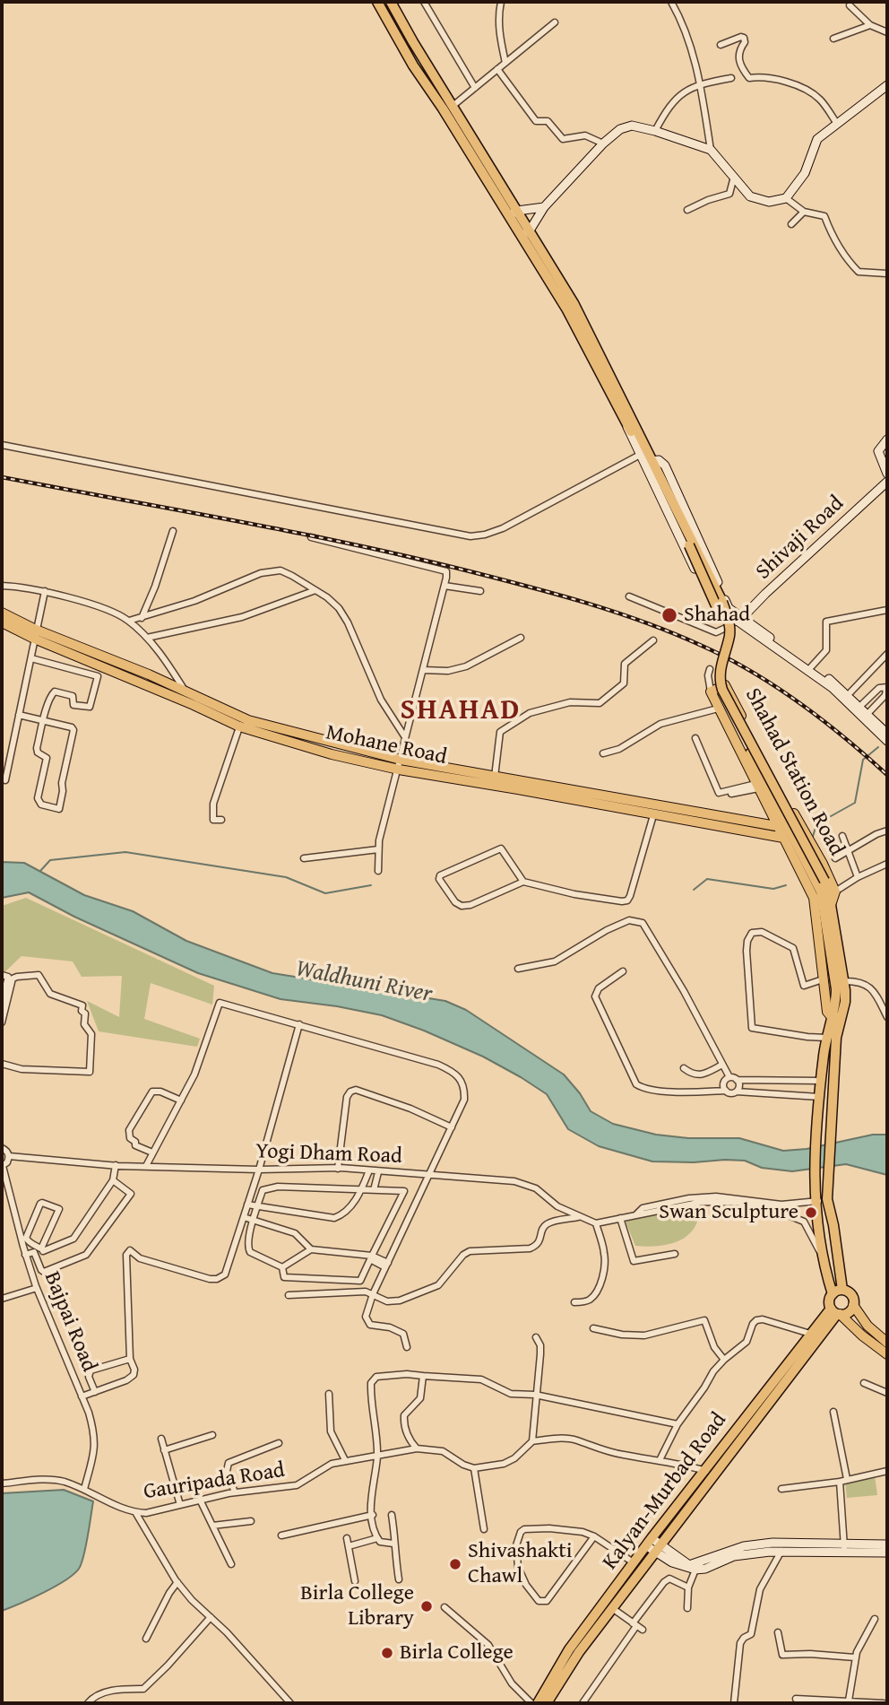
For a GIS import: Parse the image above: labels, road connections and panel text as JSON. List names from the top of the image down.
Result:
{
  "streets": {
    "highway": ["Kalyan-Murbad Road"],
    "main road": ["Shivaji Road", "Mohane Road", "Shahad Station Road"],
    "street": ["Yogi Dham Road", "Bajpai Road", "Gauripada Road"]
  },
  "crossings": [
    ["Mohane Road", "Shahad Station Road"],
    ["Yogi Dham Road", "Bajpai Road"],
    ["Bajpai Road", "Gauripada Road"]
  ],
  "districts": ["SHAHAD"],
  "water": ["Waldhuni River"],
  "places": [
    "Shahad",
    "Swan Sculpture",
    "Shivashakti Chawl",
    "Birla College Library",
    "Birla College"
  ]
}
